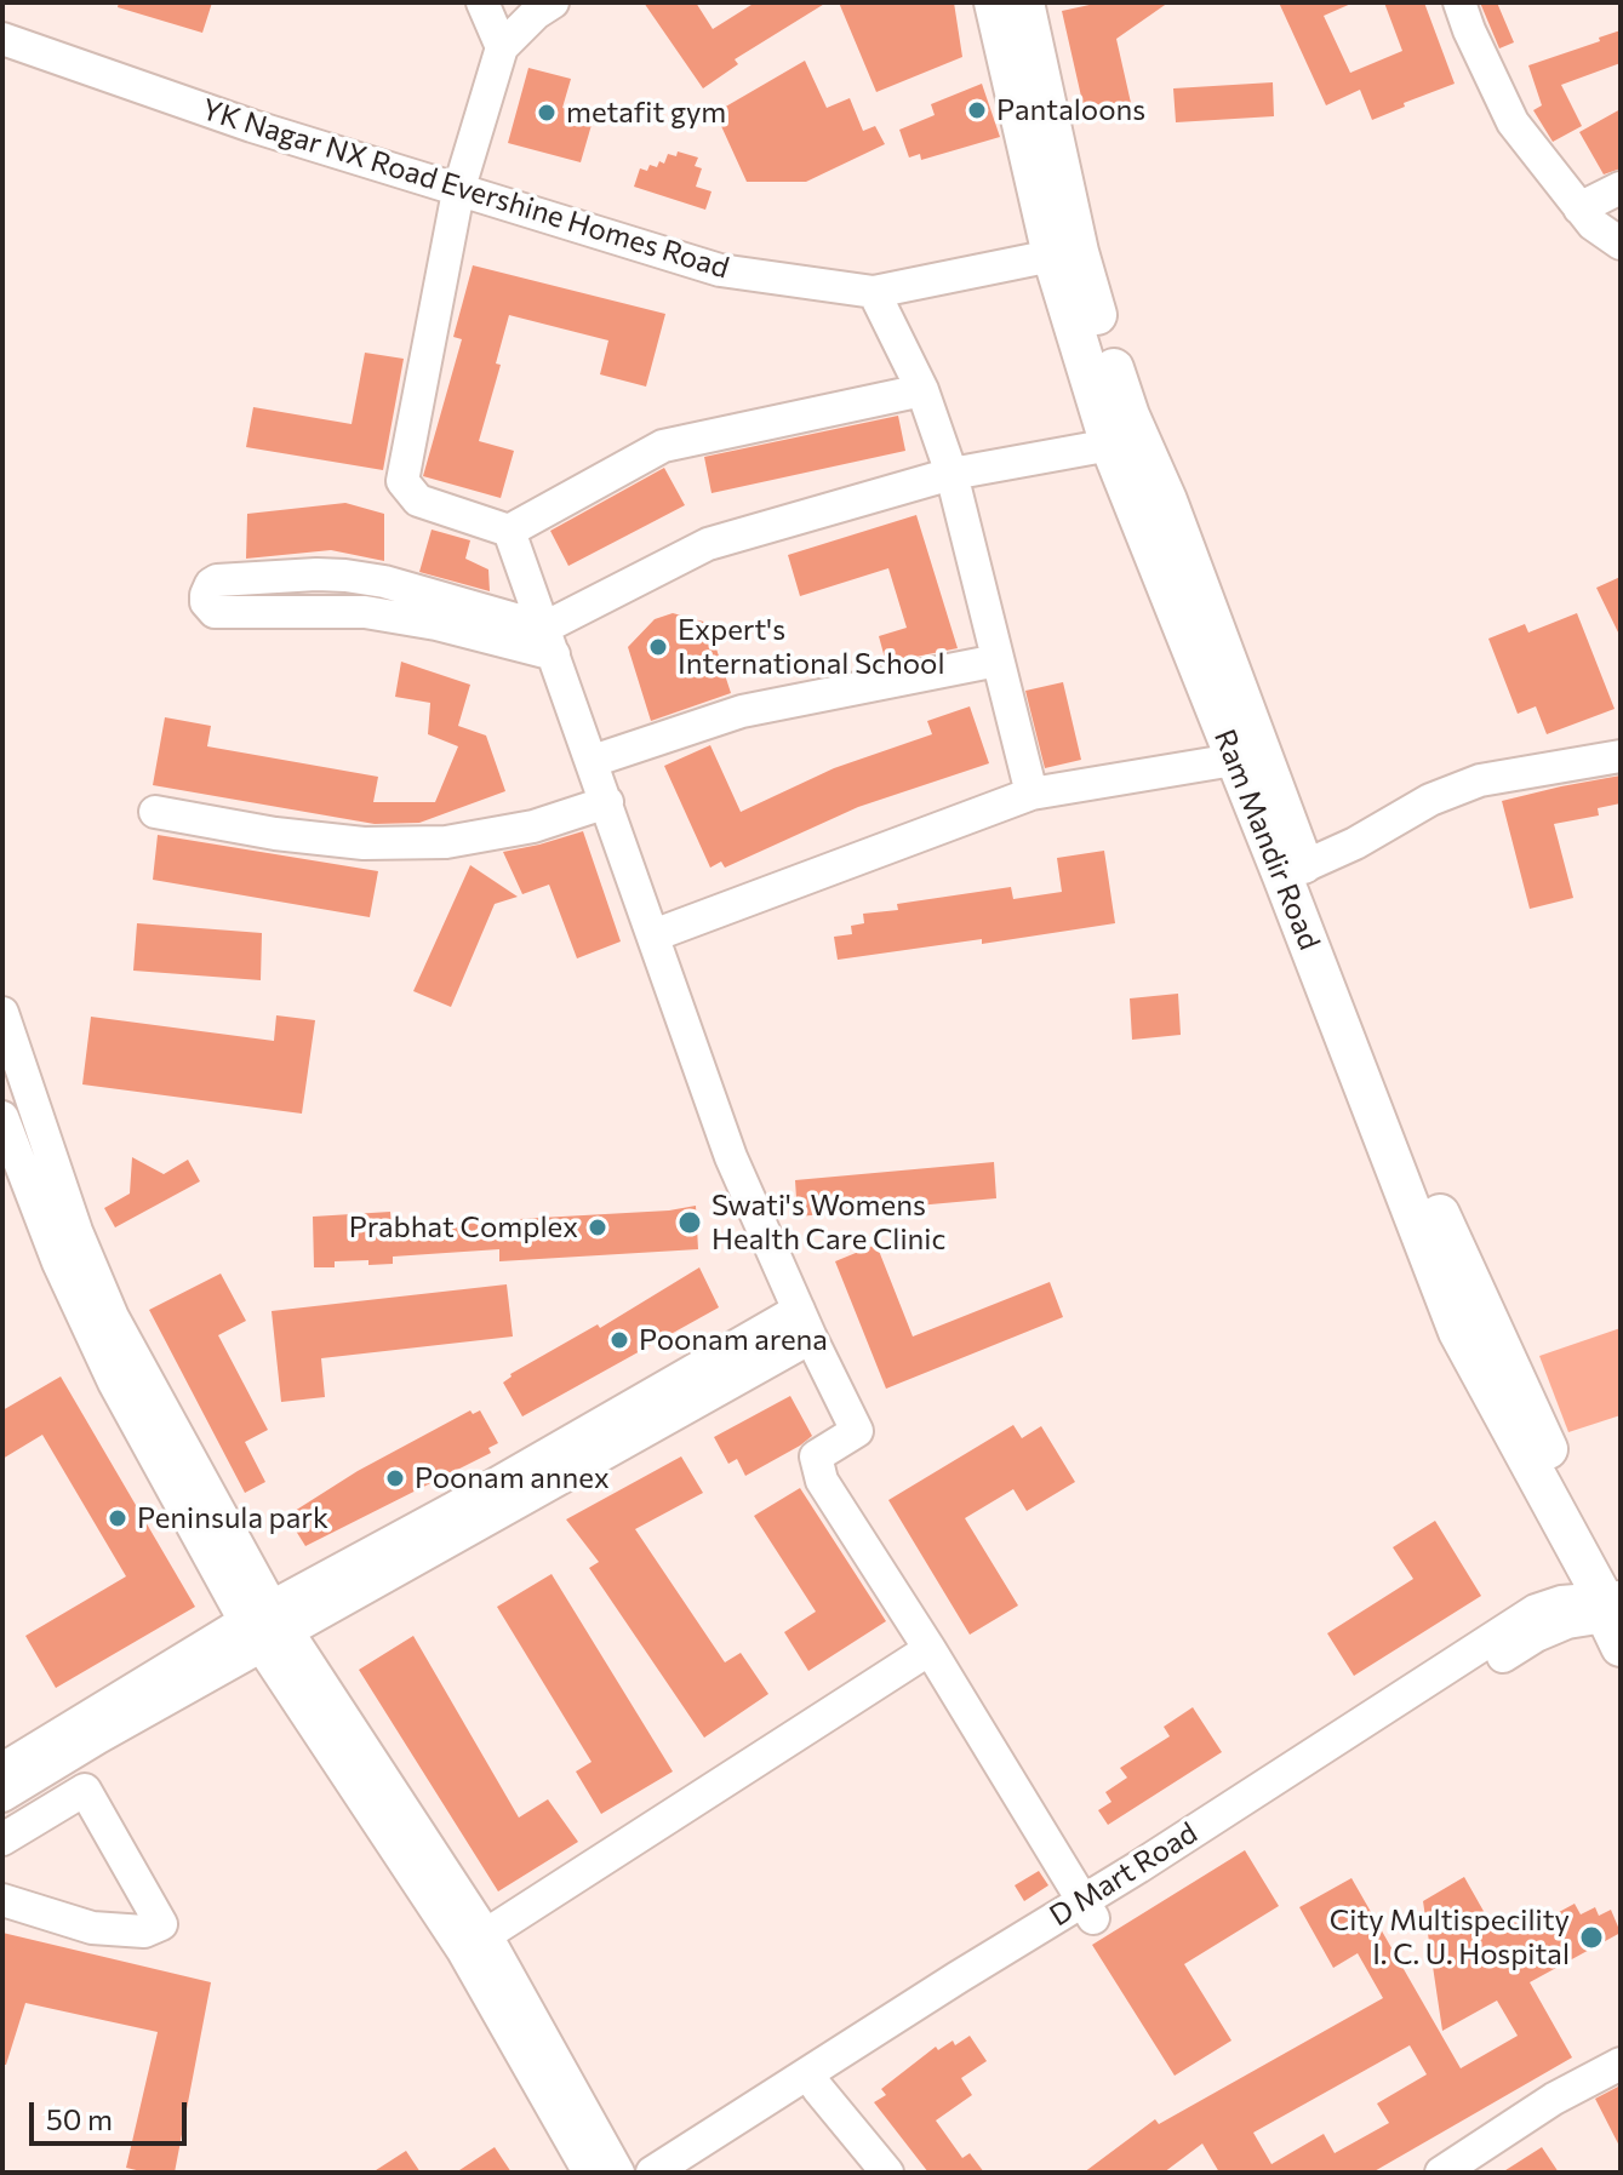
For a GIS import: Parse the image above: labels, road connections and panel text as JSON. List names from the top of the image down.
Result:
{
  "streets": {
    "main road": ["Ram Mandir Road"],
    "street": ["YK Nagar NX Road Evershine Homes Road", "D Mart Road"]
  },
  "crossings": [
    ["YK Nagar NX Road Evershine Homes Road", "Ram Mandir Road"],
    ["Ram Mandir Road", "D Mart Road"]
  ],
  "places": [
    "Pantaloons",
    "metafit gym",
    "Expert's International School",
    "Swati's Womens Health Care Clinic",
    "Prabhat Complex",
    "Poonam arena",
    "Poonam annex",
    "Peninsula park",
    "City Multispecility I. C. U. Hospital"
  ],
  "scale_bar": "50 m"
}
